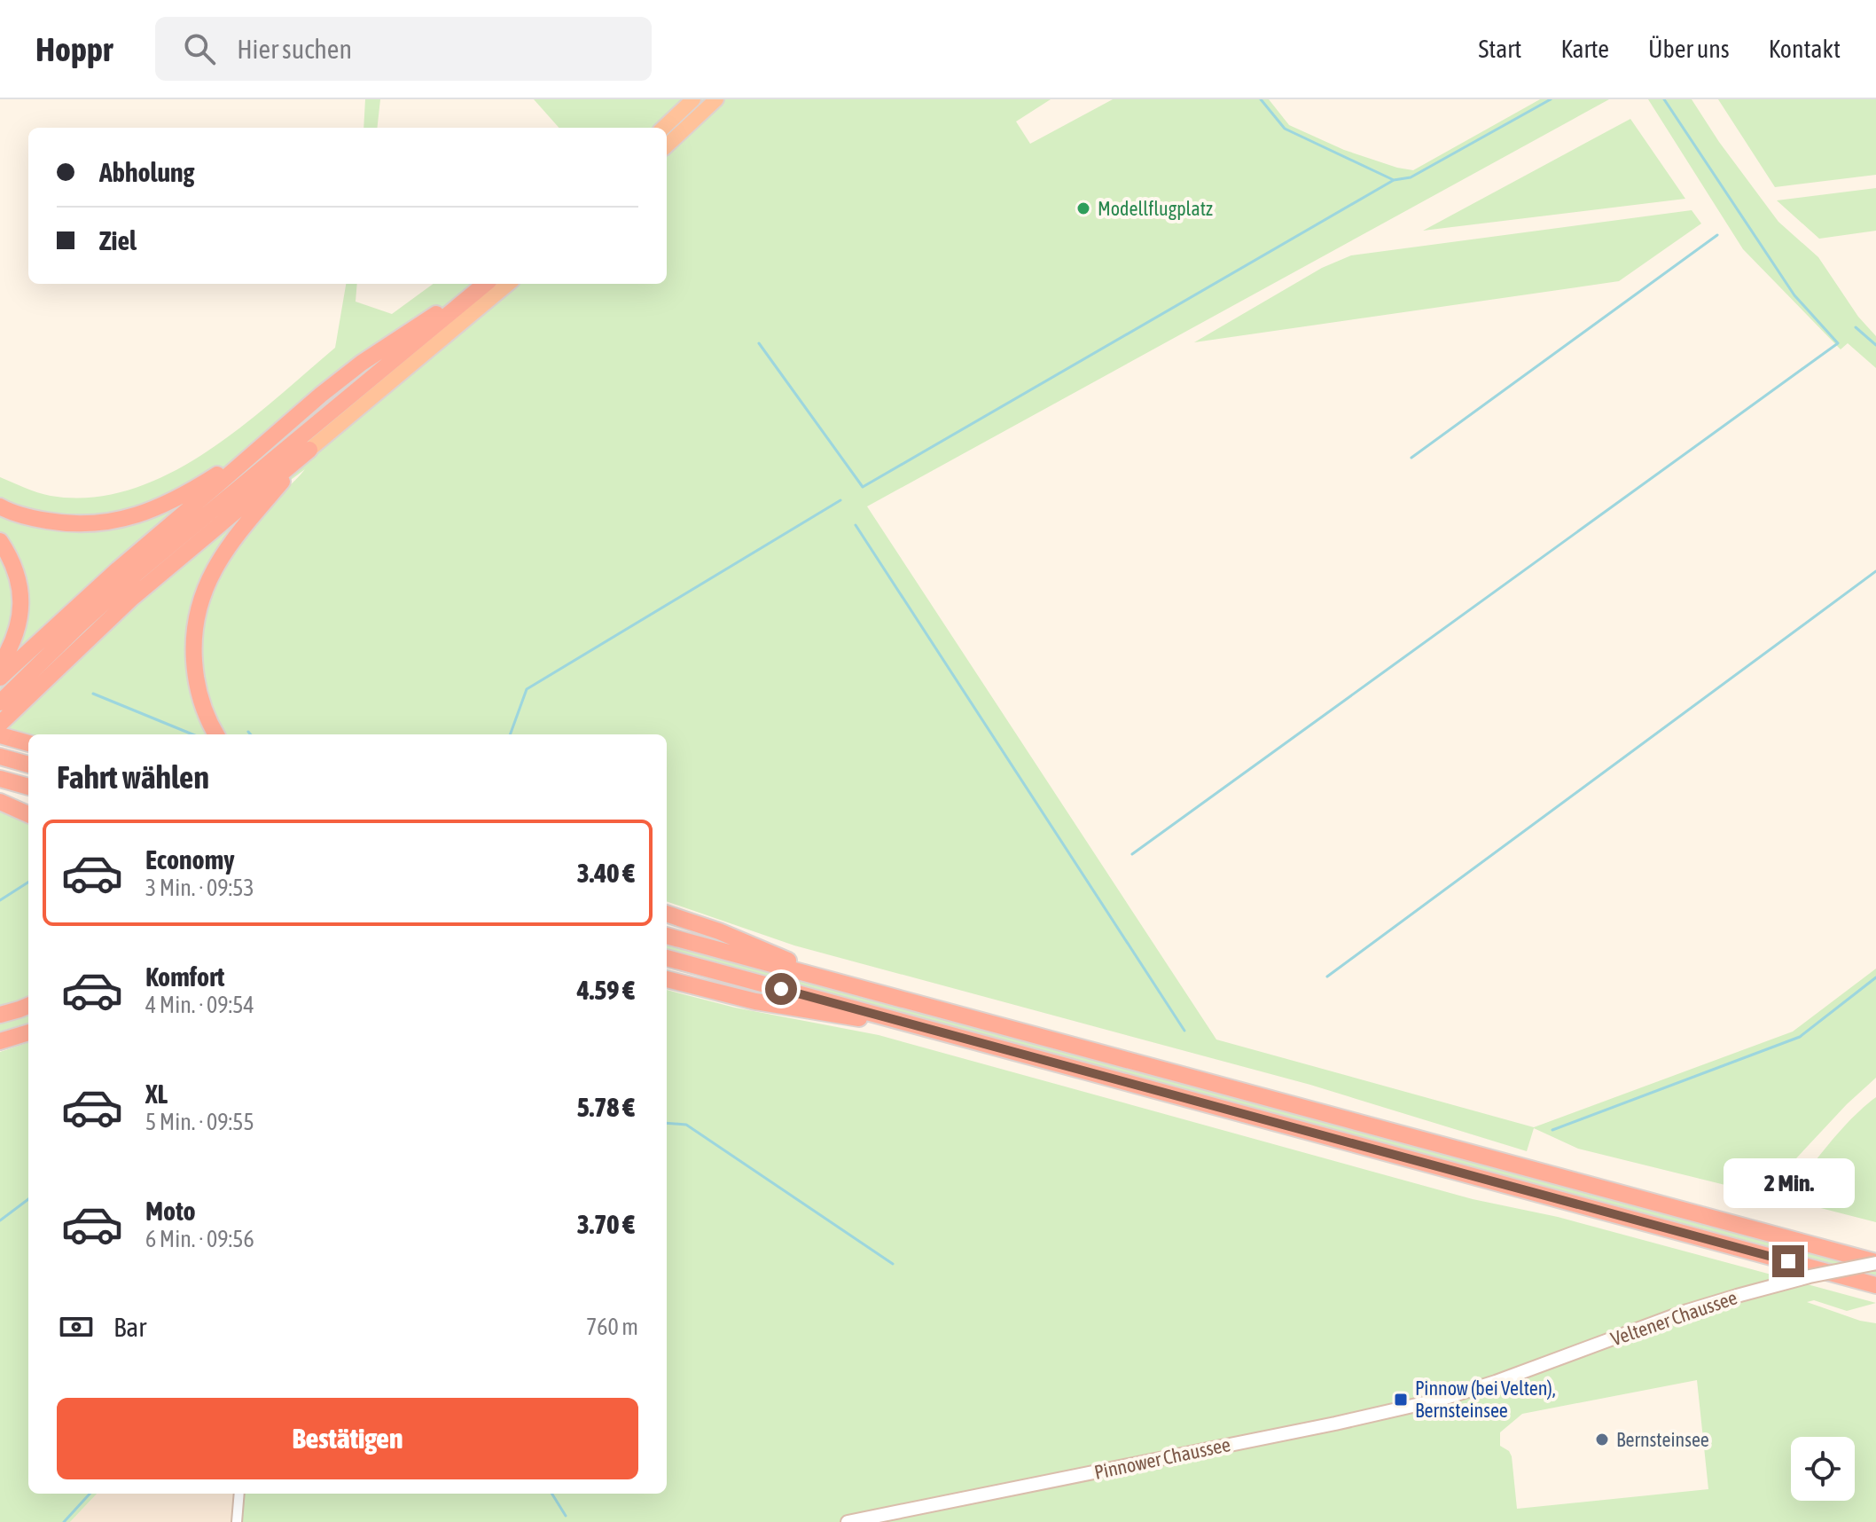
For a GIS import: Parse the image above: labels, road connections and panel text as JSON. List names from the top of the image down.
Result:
{
  "streets": {
    "main road": ["Veltener Chaussee", "Pinnower Chaussee"]
  },
  "crossings": [
    ["Veltener Chaussee", "Pinnower Chaussee"]
  ],
  "places": {
    "other": ["Modellflugplatz", "Bernsteinsee"],
    "transit": ["Pinnow (bei Velten), Bernsteinsee"]
  },
  "page": {
    "header": "Hoppr",
    "search": "Hier suchen",
    "nav": [
      "Start",
      "Karte",
      "Über uns",
      "Kontakt"
    ],
    "banner": ["Abholung", "Ziel"],
    "heading": "Fahrt wählen",
    "list": [
      {
        "name": "Economy",
        "note": "3 Min. · 09:53",
        "value": "3.40 €"
      },
      {
        "name": "Komfort",
        "note": "4 Min. · 09:54",
        "value": "4.59 €"
      },
      {
        "name": "XL",
        "note": "5 Min. · 09:55",
        "value": "5.78 €"
      },
      {
        "name": "Moto",
        "note": "6 Min. · 09:56",
        "value": "3.70 €"
      }
    ],
    "bubble": "2 Min.",
    "pay": ["Bar", "760 m"],
    "buttons": "Bestätigen"
  }
}
